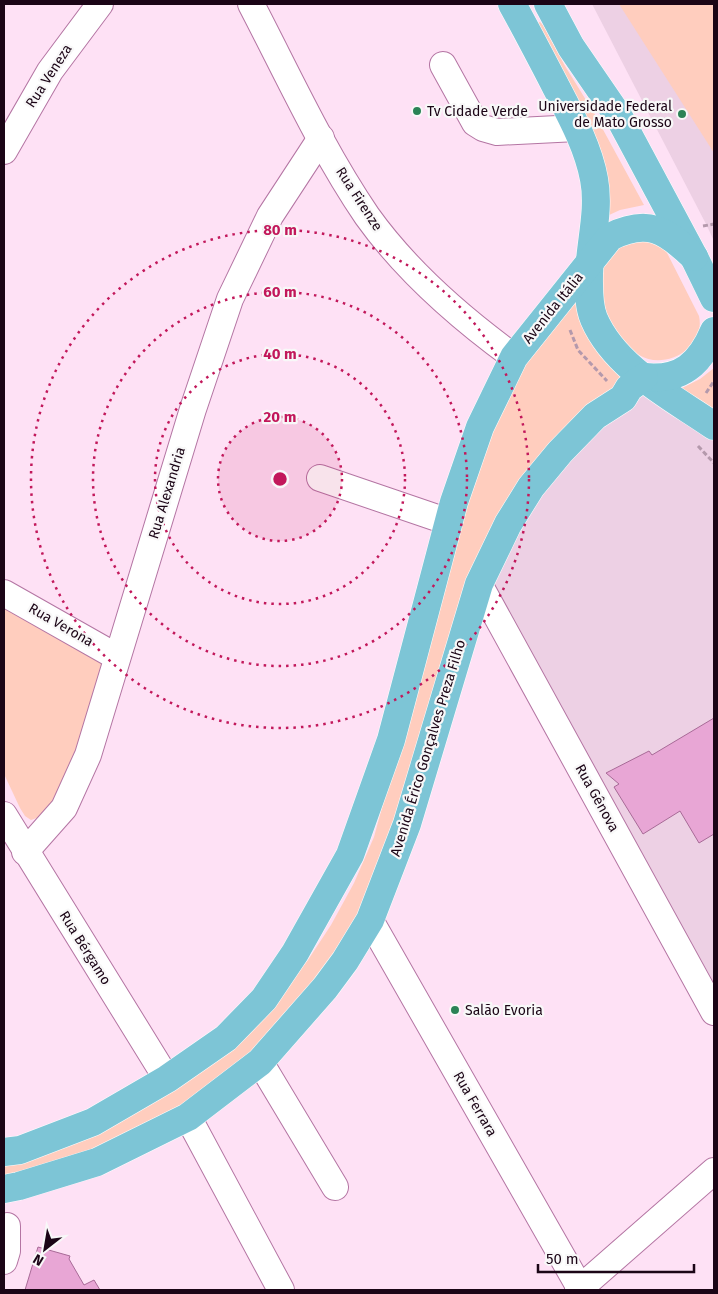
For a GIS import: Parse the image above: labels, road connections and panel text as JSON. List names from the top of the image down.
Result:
{
  "streets": {
    "main road": ["Avenida Itália", "Avenida Érico Gonçalves Preza Filho"],
    "street": [
      "Rua Veneza",
      "Rua Firenze",
      "Rua Alexandria",
      "Rua Verona",
      "Rua Gênova",
      "Rua Bérgamo",
      "Rua Ferrara"
    ]
  },
  "crossings": [
    ["Rua Firenze", "Avenida Itália"],
    ["Rua Firenze", "Rua Alexandria"],
    ["Rua Alexandria", "Rua Verona"],
    ["Rua Alexandria", "Rua Bérgamo"],
    ["Avenida Érico Gonçalves Preza Filho", "Rua Gênova"],
    ["Avenida Érico Gonçalves Preza Filho", "Rua Ferrara"]
  ],
  "places": ["Tv Cidade Verde", "Universidade Federal de Mato Grosso", "Salão Evoria"],
  "scale_bar": "50 m",
  "north": "bottom left",
  "rings": [
    "80 m",
    "60 m",
    "40 m",
    "20 m"
  ]
}
